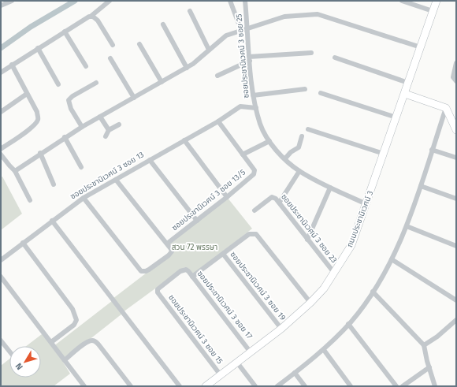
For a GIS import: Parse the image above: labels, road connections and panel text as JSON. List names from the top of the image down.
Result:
{
  "streets": {
    "street": [
      "ซอยประชานิเวศน์ 3 ซอย 25",
      "ซอยประชานิเวศน์ 3 ซอย 13",
      "ซอยประชานิเวศน์ 3 ซอย 13/5",
      "ถนนประชานิเวศน์ 3",
      "ซอยประชานิเวศน์ 3 ซอย 23",
      "ซอยประชานิเวศน์ 3 ซอย 19",
      "ซอยประชานิเวศน์ 3 ซอย 17",
      "ซอยประชานิเวศน์ 3 ซอย 15"
    ]
  },
  "crossings": [
    ["ซอยประชานิเวศน์ 3 ซอย 25", "ซอยประชานิเวศน์ 3 ซอย 13"],
    ["ซอยประชานิเวศน์ 3 ซอย 25", "ถนนประชานิเวศน์ 3"],
    ["ซอยประชานิเวศน์ 3 ซอย 13", "ซอยประชานิเวศน์ 3 ซอย 13/5"],
    ["ถนนประชานิเวศน์ 3", "ซอยประชานิเวศน์ 3 ซอย 23"],
    ["ถนนประชานิเวศน์ 3", "ซอยประชานิเวศน์ 3 ซอย 19"],
    ["ถนนประชานิเวศน์ 3", "ซอยประชานิเวศน์ 3 ซอย 17"],
    ["ถนนประชานิเวศน์ 3", "ซอยประชานิเวศน์ 3 ซอย 15"],
    ["ซอยประชานิเวศน์ 3 ซอย 17", "ซอยประชานิเวศน์ 3 ซอย 15"]
  ],
  "parks": ["สวน 72 พรรษา"],
  "north": "bottom left"
}
